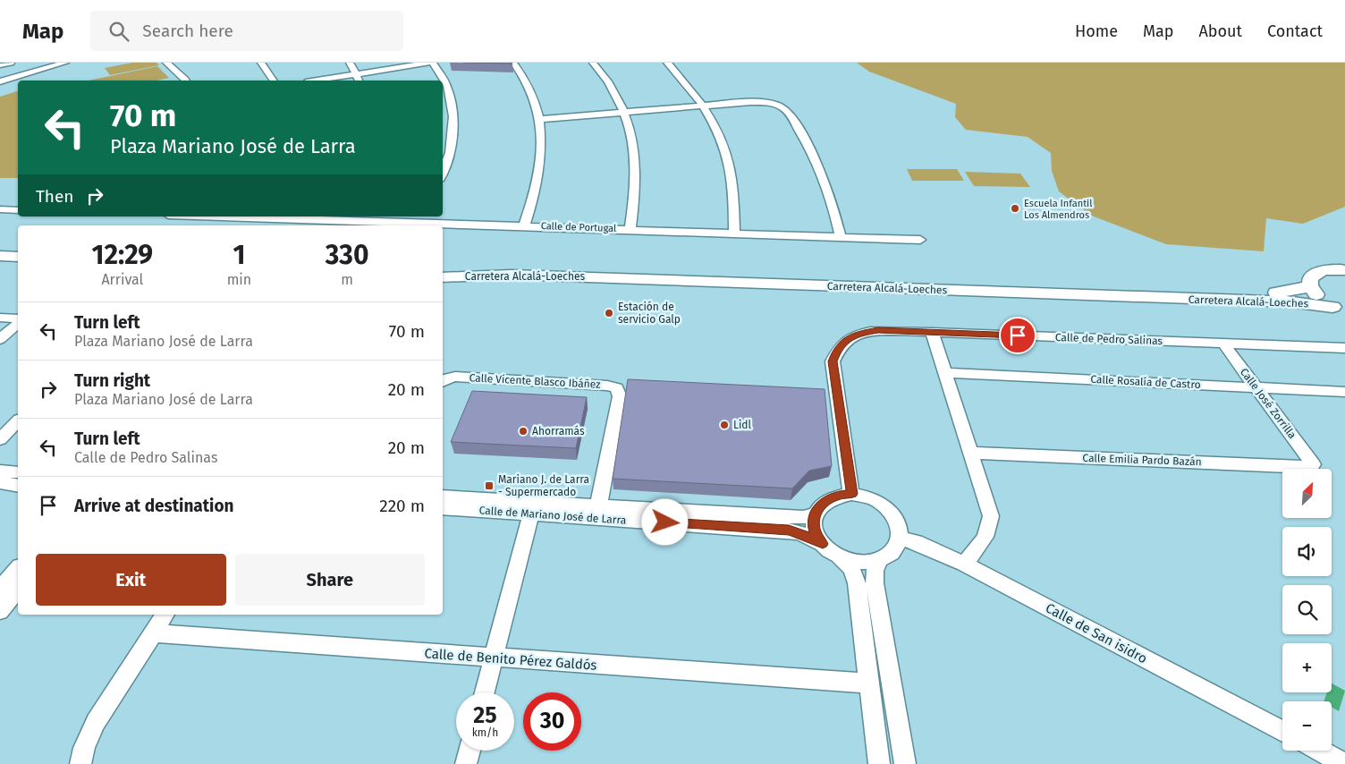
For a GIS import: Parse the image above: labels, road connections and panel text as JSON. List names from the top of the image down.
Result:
{
  "streets": {
    "main road": ["Carretera Alcalá-Loeches"],
    "street": [
      "Calle de Portugal",
      "Calle de Pedro Salinas",
      "Calle Vicente Blasco Ibáñez",
      "Calle Rosalía de Castro",
      "Calle José Zorrilla",
      "Calle Emilia Pardo Bazán",
      "Calle de Mariano José de Larra",
      "Calle de San isidro",
      "Calle de Benito Pérez Galdós"
    ]
  },
  "crossings": [
    ["Calle de Pedro Salinas", "Calle José Zorrilla"],
    ["Calle de Pedro Salinas", "Calle de Mariano José de Larra"],
    ["Calle de Pedro Salinas", "Calle de San isidro"],
    ["Calle Vicente Blasco Ibáñez", "Calle de Mariano José de Larra"],
    ["Calle Rosalía de Castro", "Calle José Zorrilla"],
    ["Calle José Zorrilla", "Calle Emilia Pardo Bazán"],
    ["Calle de Mariano José de Larra", "Calle de San isidro"]
  ],
  "places": {
    "other": [
      "Escuela Infantil Los Almendros",
      "Estación de servicio Galp",
      "Lidl",
      "Ahorramás"
    ],
    "transit": ["Mariano J. de Larra - Supermercado"]
  },
  "north": "top right",
  "page": {
    "header": "Map",
    "search": "Search here",
    "nav": [
      "Home",
      "Map",
      "About",
      "Contact"
    ],
    "turn": ["70 m", "Plaza Mariano José de Larra"],
    "then": "Then",
    "eta": [
      "12:29",
      "Arrival",
      "1",
      "min",
      "330",
      "m"
    ],
    "list": [
      {
        "name": "Turn left",
        "note": "Plaza Mariano José de Larra",
        "value": "70 m"
      },
      {
        "name": "Turn right",
        "note": "Plaza Mariano José de Larra",
        "value": "20 m"
      },
      {
        "name": "Turn left",
        "note": "Calle de Pedro Salinas",
        "value": "20 m"
      },
      {
        "name": "Arrive at destination",
        "value": "220 m"
      }
    ],
    "map_buttons": ["+", "−"],
    "buttons": ["Exit", "Share"],
    "speed": "25 km/h",
    "limit": "30"
  }
}
